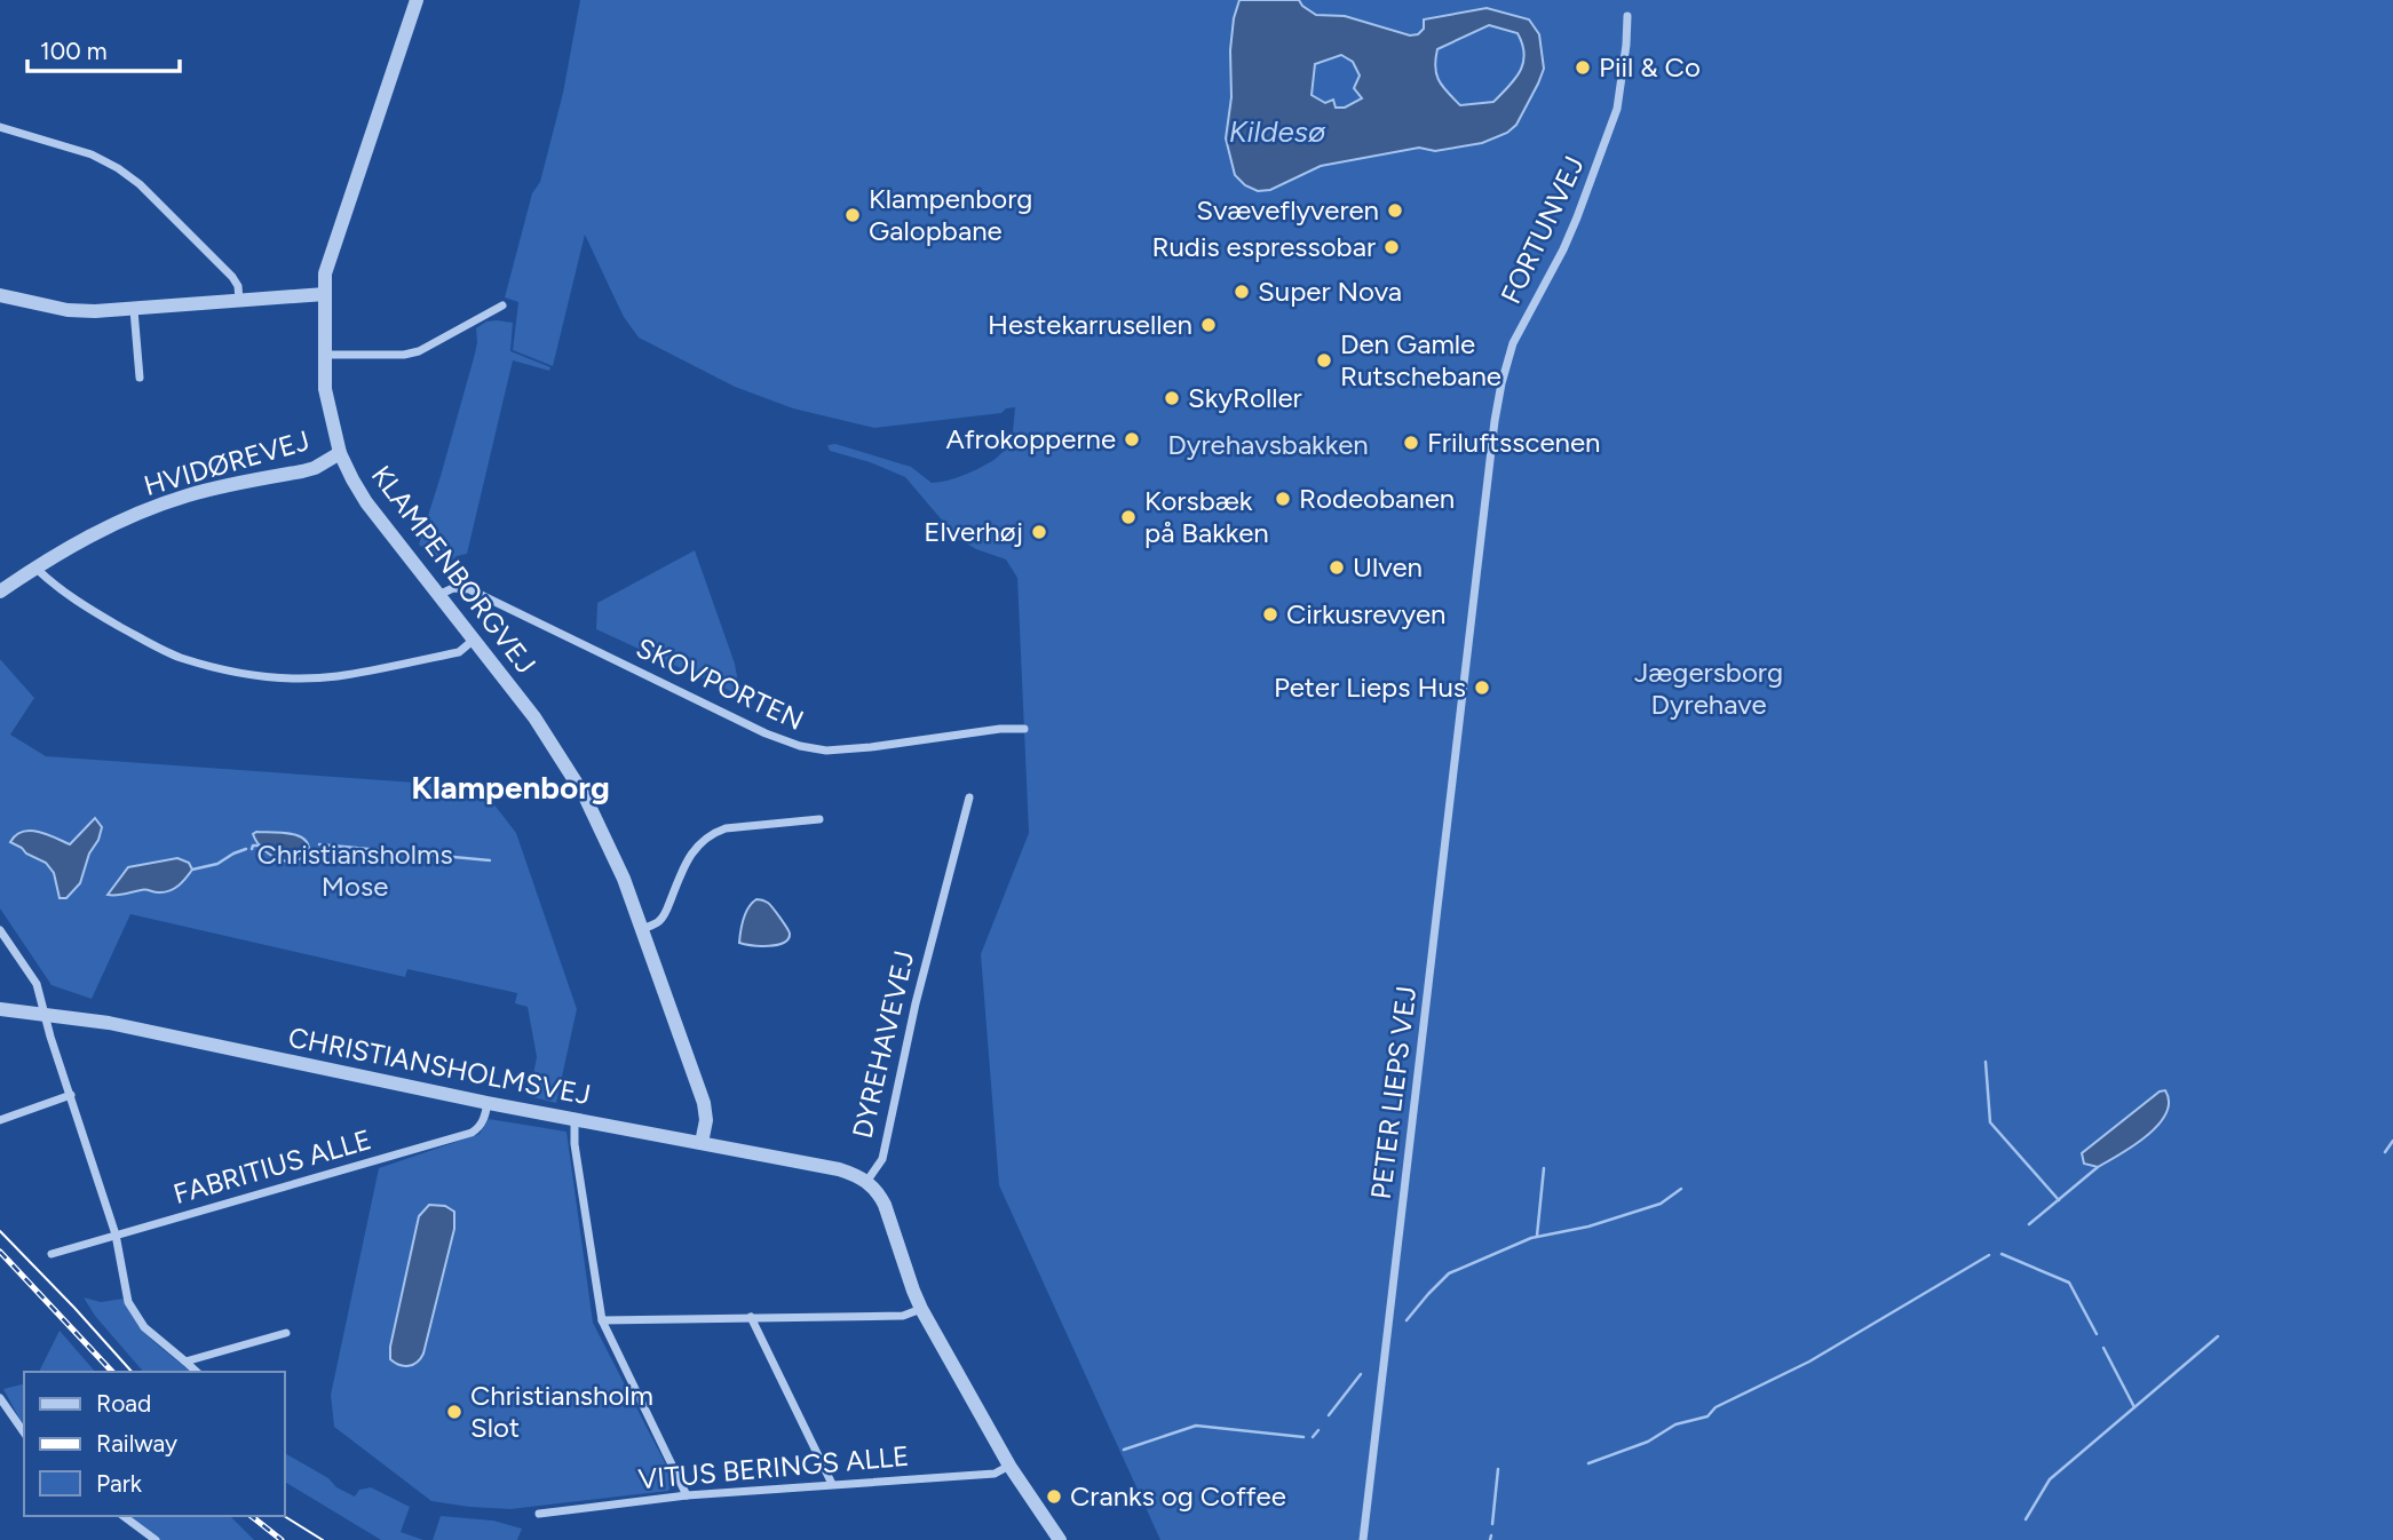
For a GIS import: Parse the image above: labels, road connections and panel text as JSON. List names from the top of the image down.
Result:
{
  "streets": {
    "street": [
      "FORTUNVEJ",
      "HVIDØREVEJ",
      "KLAMPENBORGVEJ",
      "SKOVPORTEN",
      "DYREHAVEVEJ",
      "CHRISTIANSHOLMSVEJ",
      "PETER LIEPS VEJ",
      "FABRITIUS ALLE",
      "VITUS BERINGS ALLE"
    ]
  },
  "crossings": [
    ["FORTUNVEJ", "PETER LIEPS VEJ"],
    ["HVIDØREVEJ", "KLAMPENBORGVEJ"],
    ["KLAMPENBORGVEJ", "SKOVPORTEN"],
    ["KLAMPENBORGVEJ", "CHRISTIANSHOLMSVEJ"],
    ["DYREHAVEVEJ", "CHRISTIANSHOLMSVEJ"],
    ["DYREHAVEVEJ", "VITUS BERINGS ALLE"],
    ["CHRISTIANSHOLMSVEJ", "FABRITIUS ALLE"]
  ],
  "districts": ["Klampenborg"],
  "water": ["Kildesø"],
  "parks": ["Dyrehavsbakken", "Jægersborg Dyrehave", "Christiansholms Mose"],
  "places": [
    "Piil & Co",
    "Svæveflyveren",
    "Klampenborg Galopbane",
    "Rudis espressobar",
    "Super Nova",
    "Hestekarrusellen",
    "Den Gamle Rutschebane",
    "SkyRoller",
    "Afrokopperne",
    "Friluftsscenen",
    "Rodeobanen",
    "Korsbæk på Bakken",
    "Elverhøj",
    "Ulven",
    "Cirkusrevyen",
    "Peter Lieps Hus",
    "Christiansholm Slot",
    "Cranks og Coffee"
  ],
  "legend": ["Road", "Railway", "Park"],
  "scale_bar": "100 m"
}
